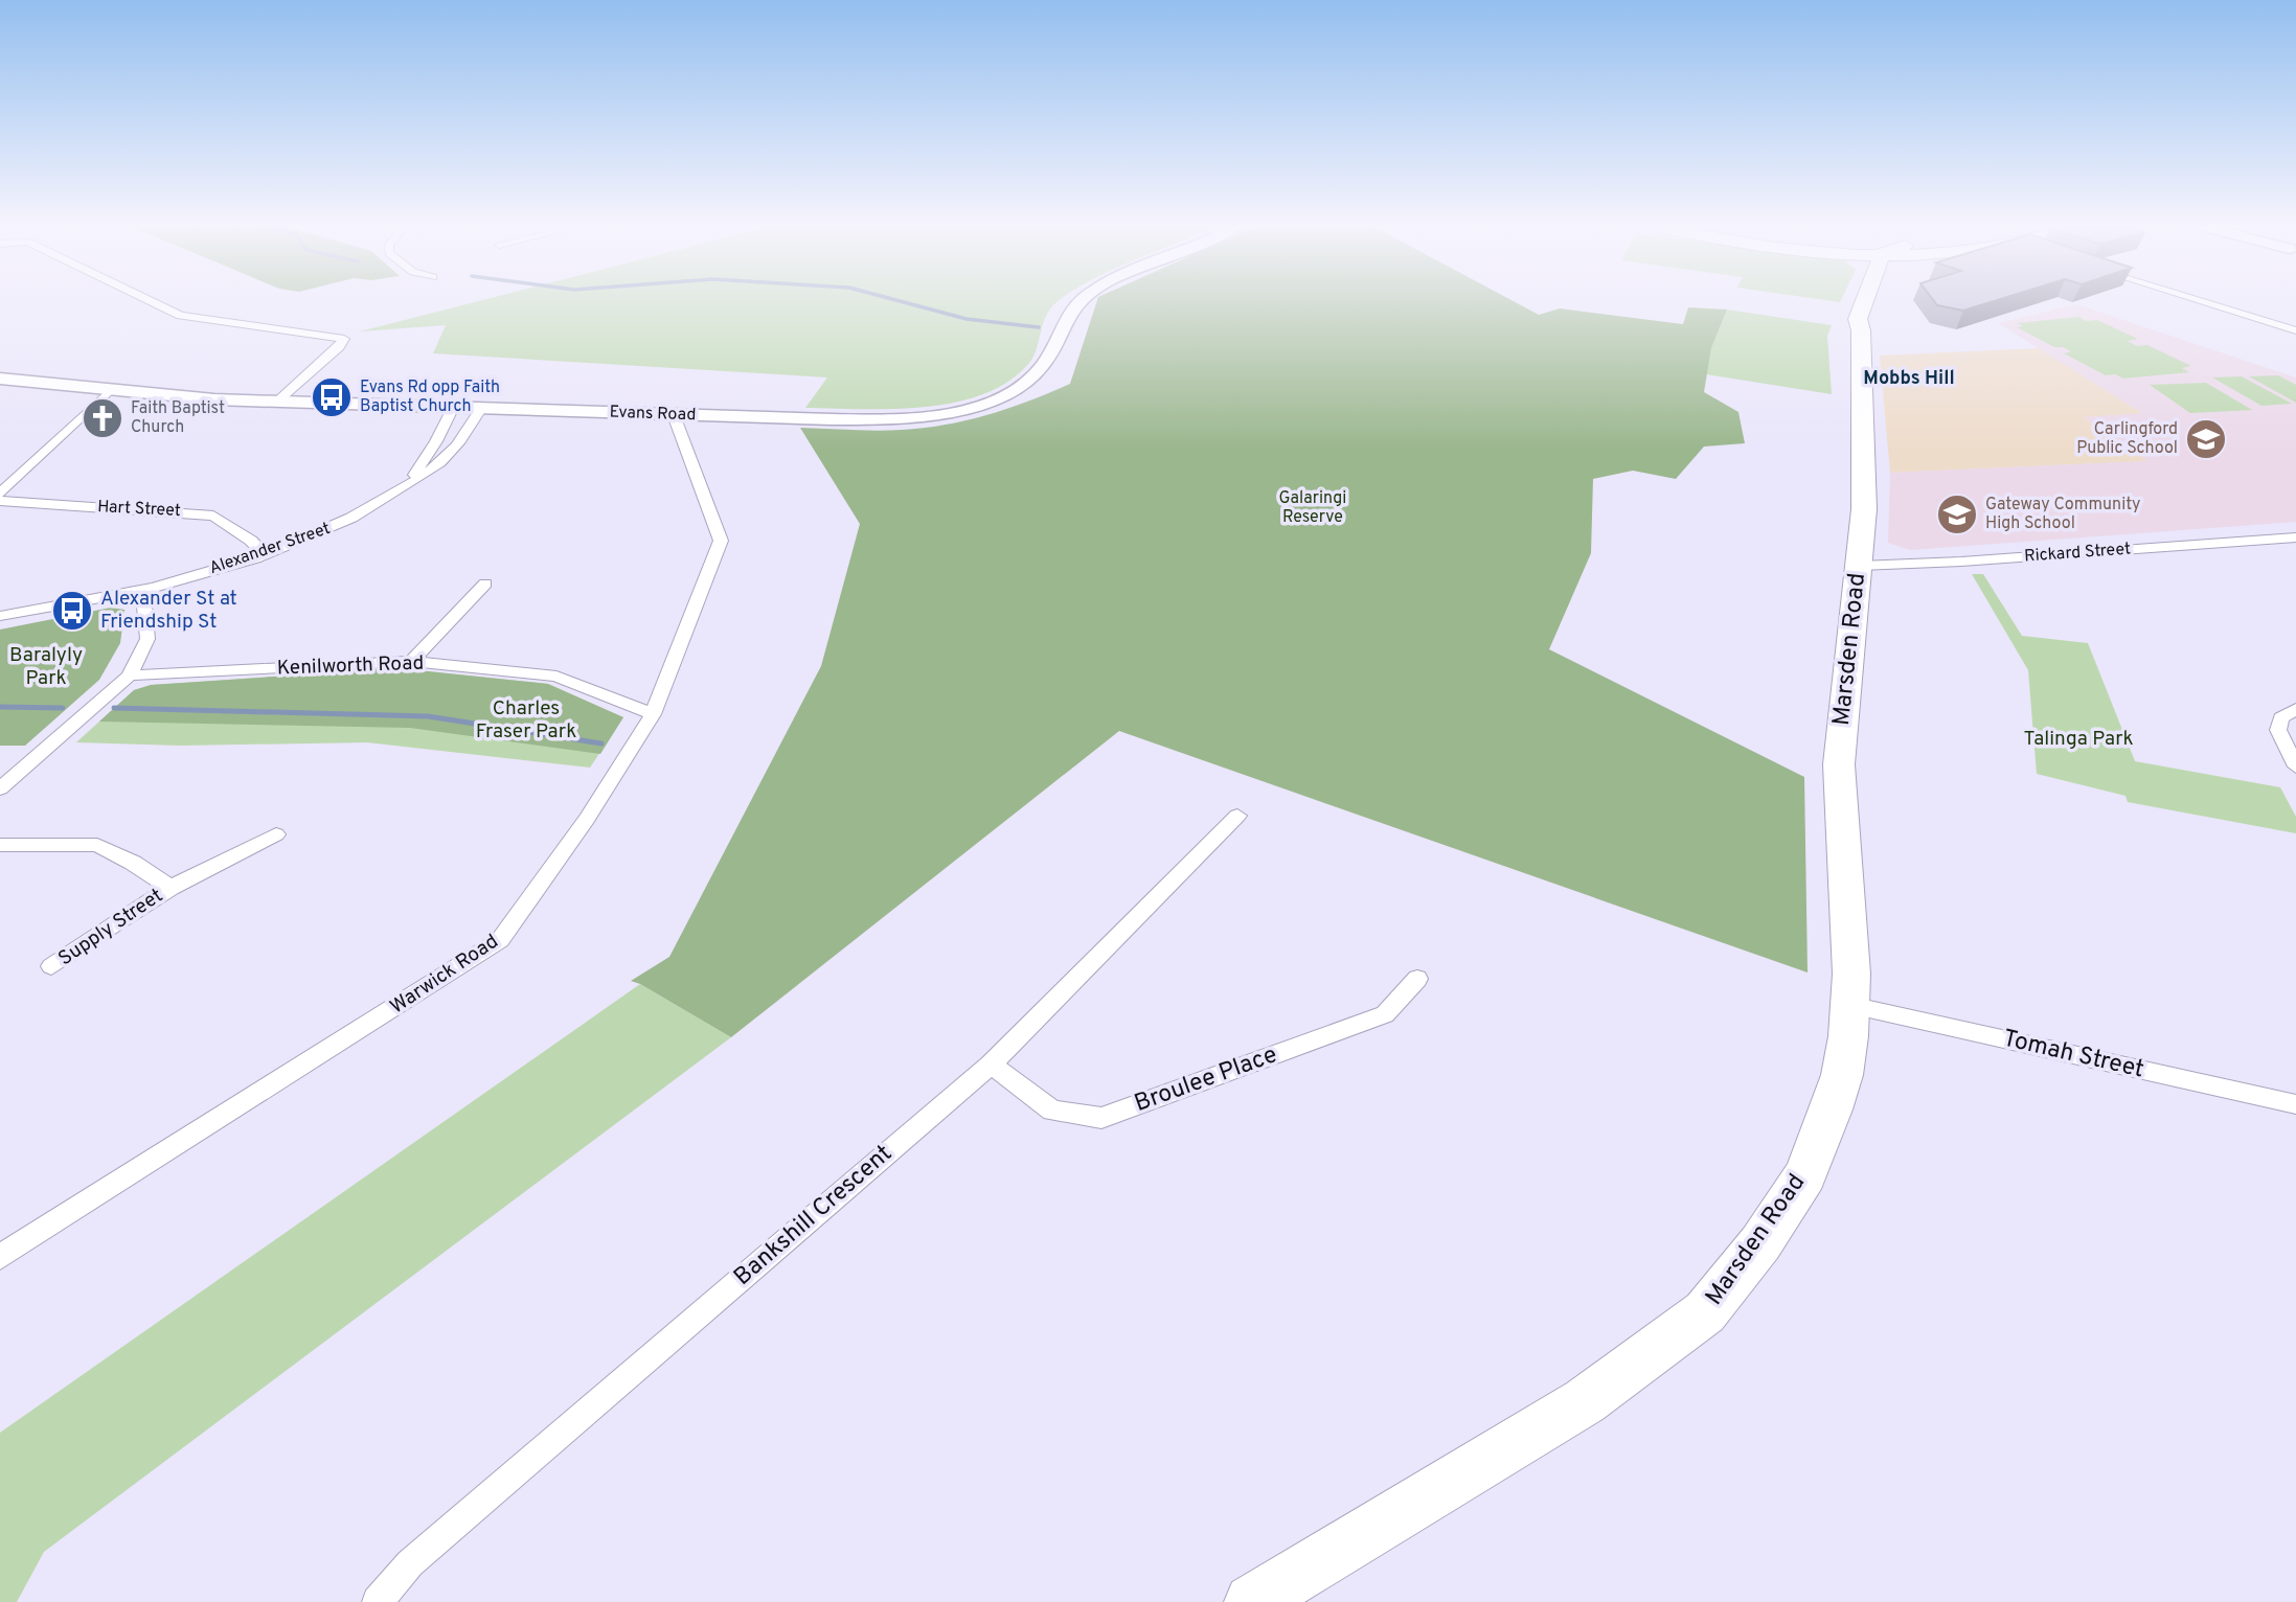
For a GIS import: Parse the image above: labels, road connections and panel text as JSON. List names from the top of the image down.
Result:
{
  "streets": {
    "highway": ["Marsden Road"],
    "street": [
      "Evans Road",
      "Hart Street",
      "Alexander Street",
      "Rickard Street",
      "Kenilworth Road",
      "Supply Street",
      "Warwick Road",
      "Tomah Street",
      "Broulee Place",
      "Bankshill Crescent"
    ]
  },
  "crossings": [
    ["Evans Road", "Alexander Street"],
    ["Evans Road", "Warwick Road"],
    ["Hart Street", "Alexander Street"],
    ["Rickard Street", "Marsden Road"],
    ["Marsden Road", "Tomah Street"],
    ["Kenilworth Road", "Warwick Road"],
    ["Broulee Place", "Bankshill Crescent"]
  ],
  "districts": ["Mobbs Hill"],
  "parks": [
    "Galaringi Reserve",
    "Baralyly Park",
    "Charles Fraser Park",
    "Talinga Park"
  ],
  "places": {
    "bus stop": ["Evans Rd opp Faith Baptist Church", "Alexander St at Friendship St"],
    "church": ["Faith Baptist Church"],
    "school or university": ["Carlingford Public School", "Gateway Community High School"]
  }
}
